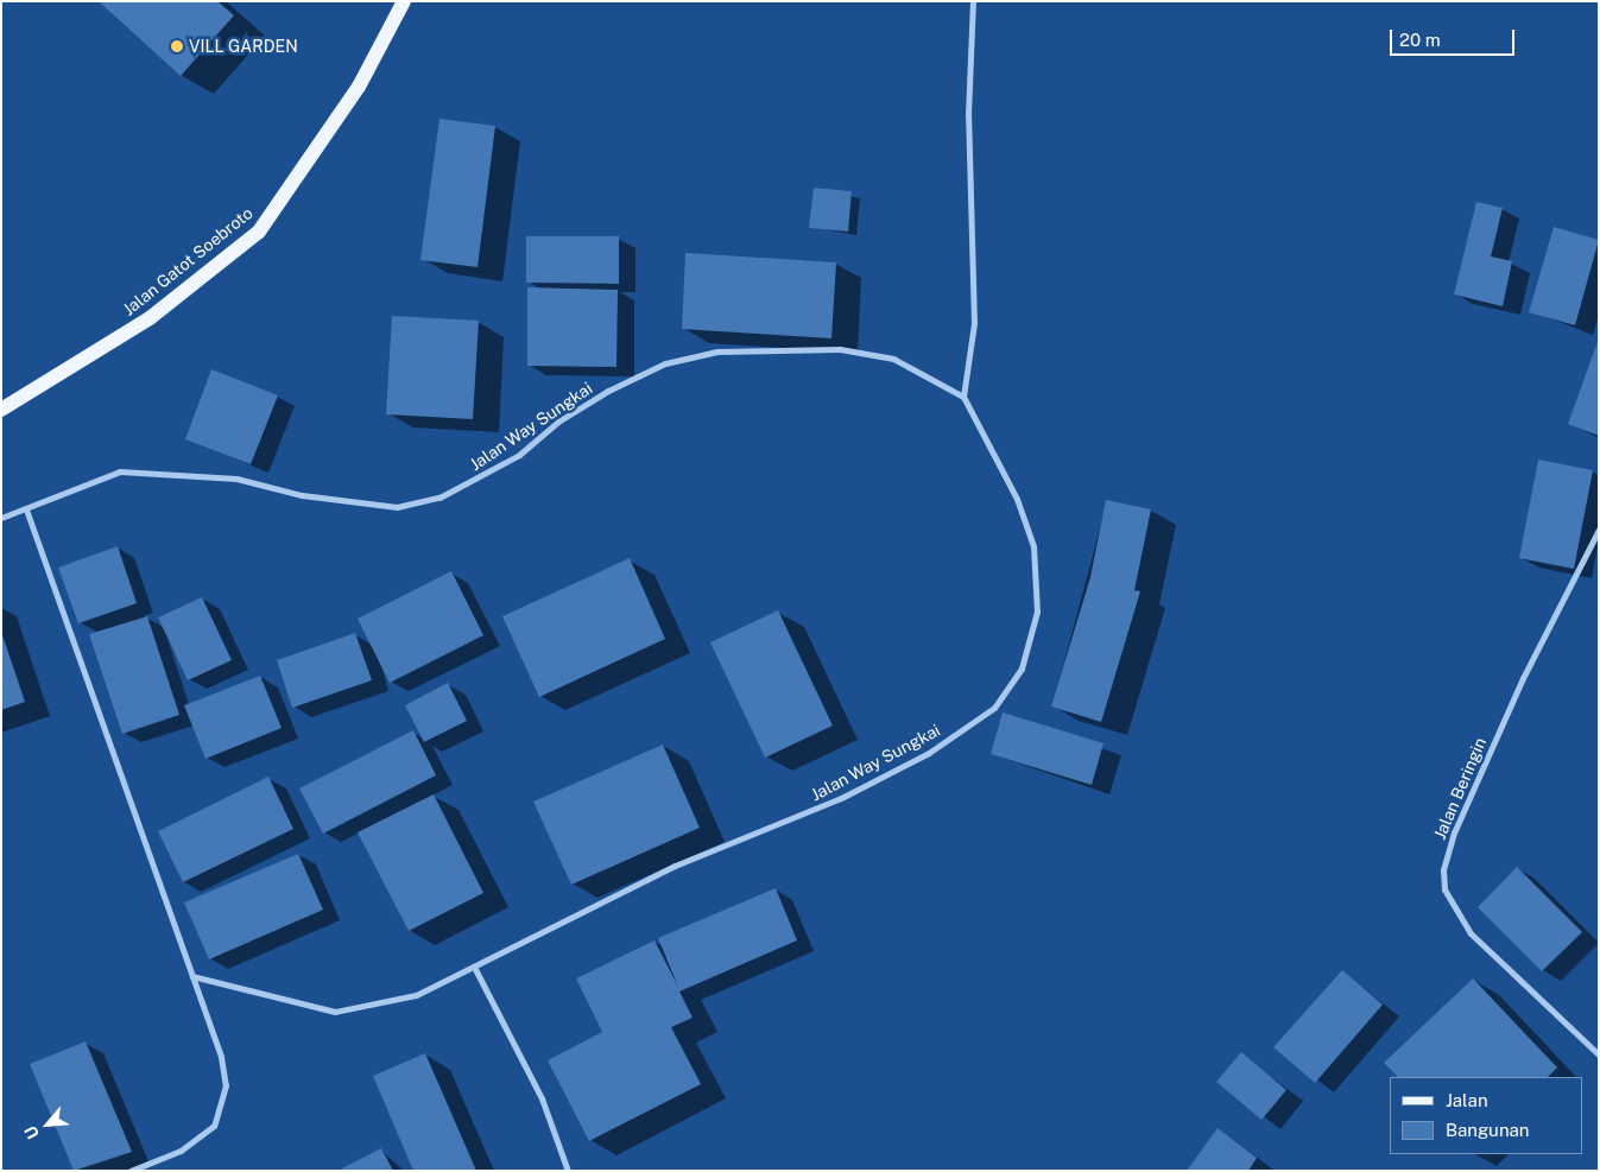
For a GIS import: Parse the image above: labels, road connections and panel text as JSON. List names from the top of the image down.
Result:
{
  "streets": {
    "main road": ["Jalan Gatot Soebroto"],
    "street": ["Jalan Way Sungkai", "Jalan Beringin"]
  },
  "places": ["VILL GARDEN"],
  "legend": ["Jalan", "Bangunan"],
  "scale_bar": "20 m",
  "north": "bottom left"
}
